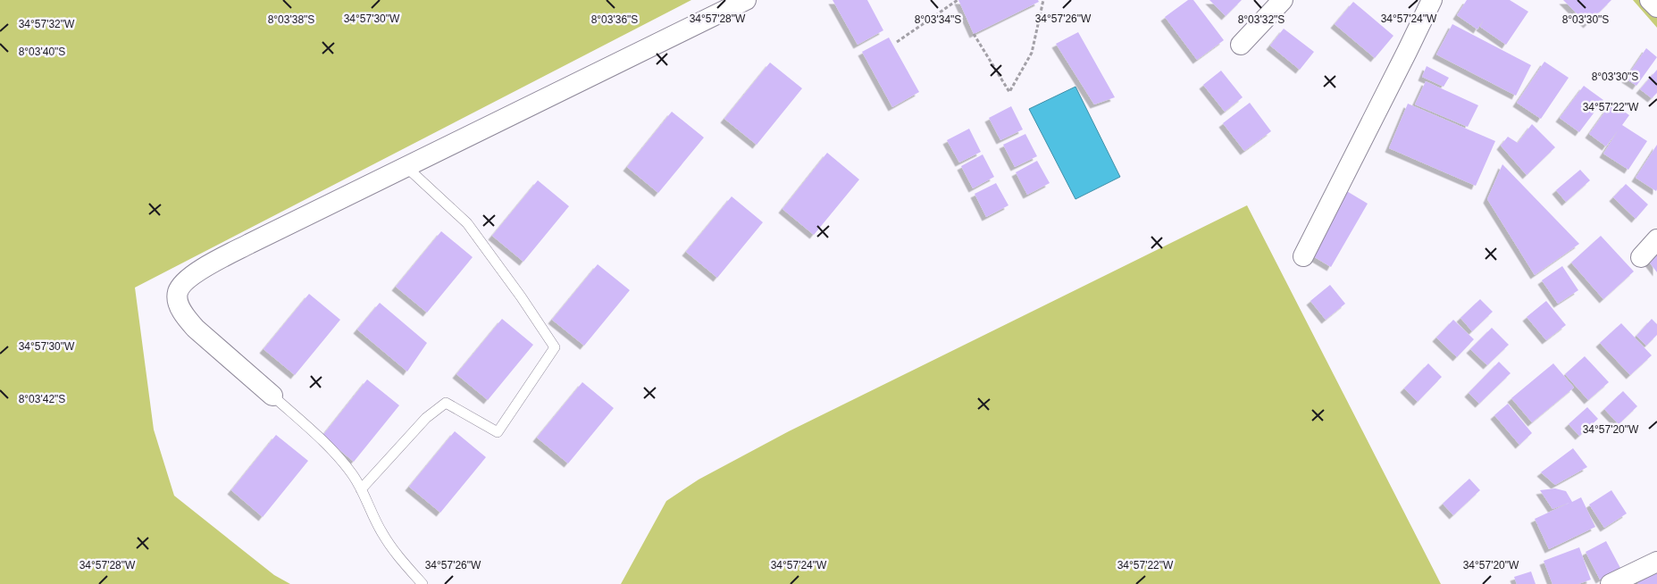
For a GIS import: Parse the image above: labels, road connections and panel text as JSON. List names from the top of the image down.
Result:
{
  "coordinates": [
    "34°57'30\"W",
    "34°57'28\"W",
    "34°57'26\"W",
    "34°57'24\"W",
    "8°03'38\"S",
    "8°03'32\"S",
    "8°03'30\"S",
    "8°03'36\"S",
    "8°03'34\"S",
    "34°57'32\"W",
    "8°03'40\"S",
    "34°57'22\"W",
    "8°03'42\"S",
    "34°57'20\"W"
  ]
}
